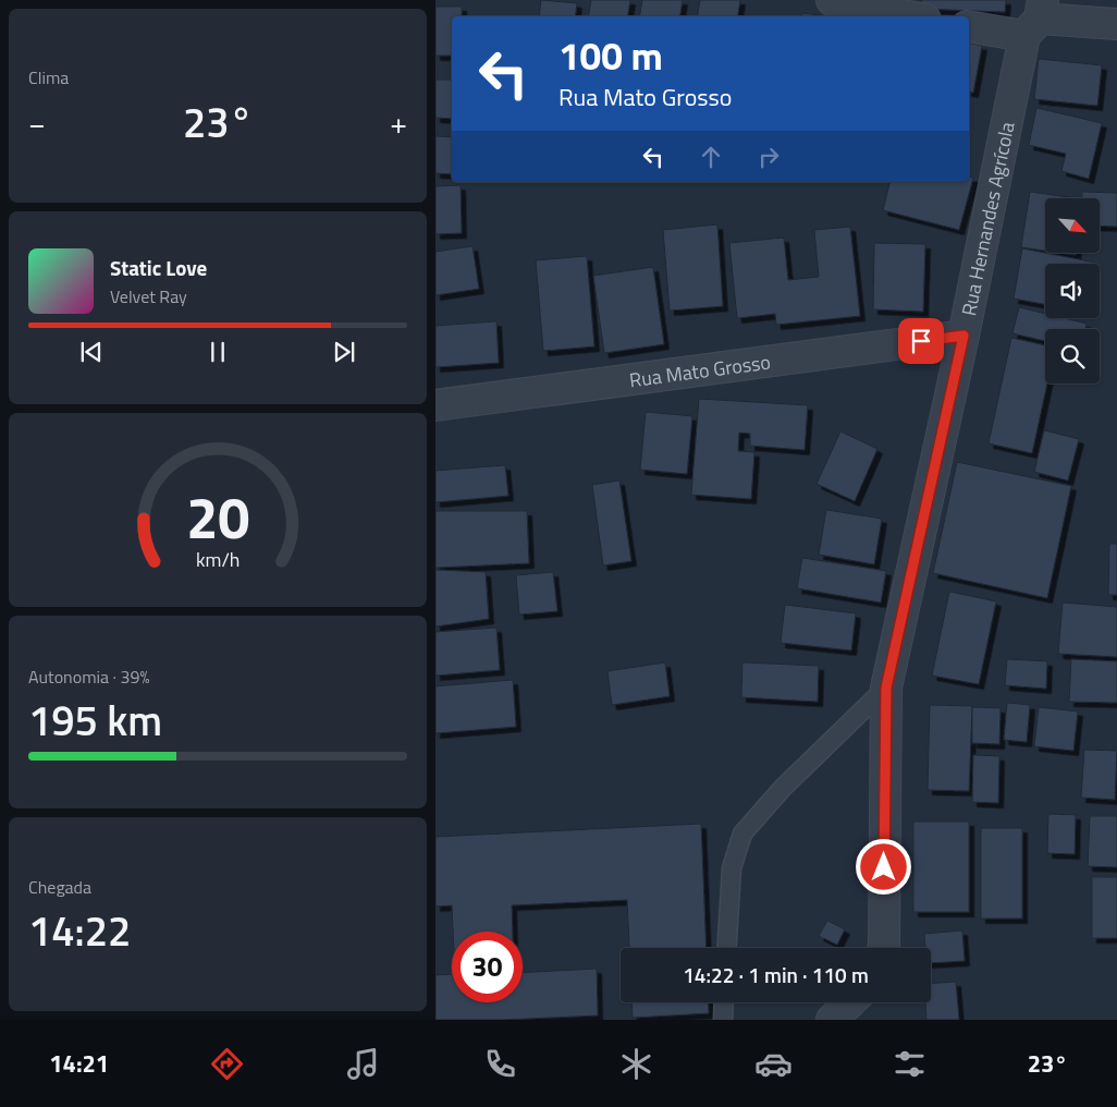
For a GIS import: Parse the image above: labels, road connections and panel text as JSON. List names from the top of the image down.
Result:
{
  "streets": {
    "street": ["Rua Hernandes Agrícola", "Rua Mato Grosso"]
  },
  "crossings": [
    ["Rua Hernandes Agrícola", "Rua Mato Grosso"]
  ],
  "north": "bottom right",
  "page": {
    "tile": [
      "Clima",
      ["Autonomia · 39%", "195 km"],
      ["Chegada", "14:22"]
    ],
    "turn": ["100 m", "Rua Mato Grosso"],
    "heat": ["−", "23°", "+"],
    "song": ["Static Love", "Velvet Ray"],
    "limit": "30",
    "trip": "14:22 · 1 min · 110 m",
    "tabs": ["14:21", "23°"],
    "gauge": ["20", "km/h"]
  }
}
